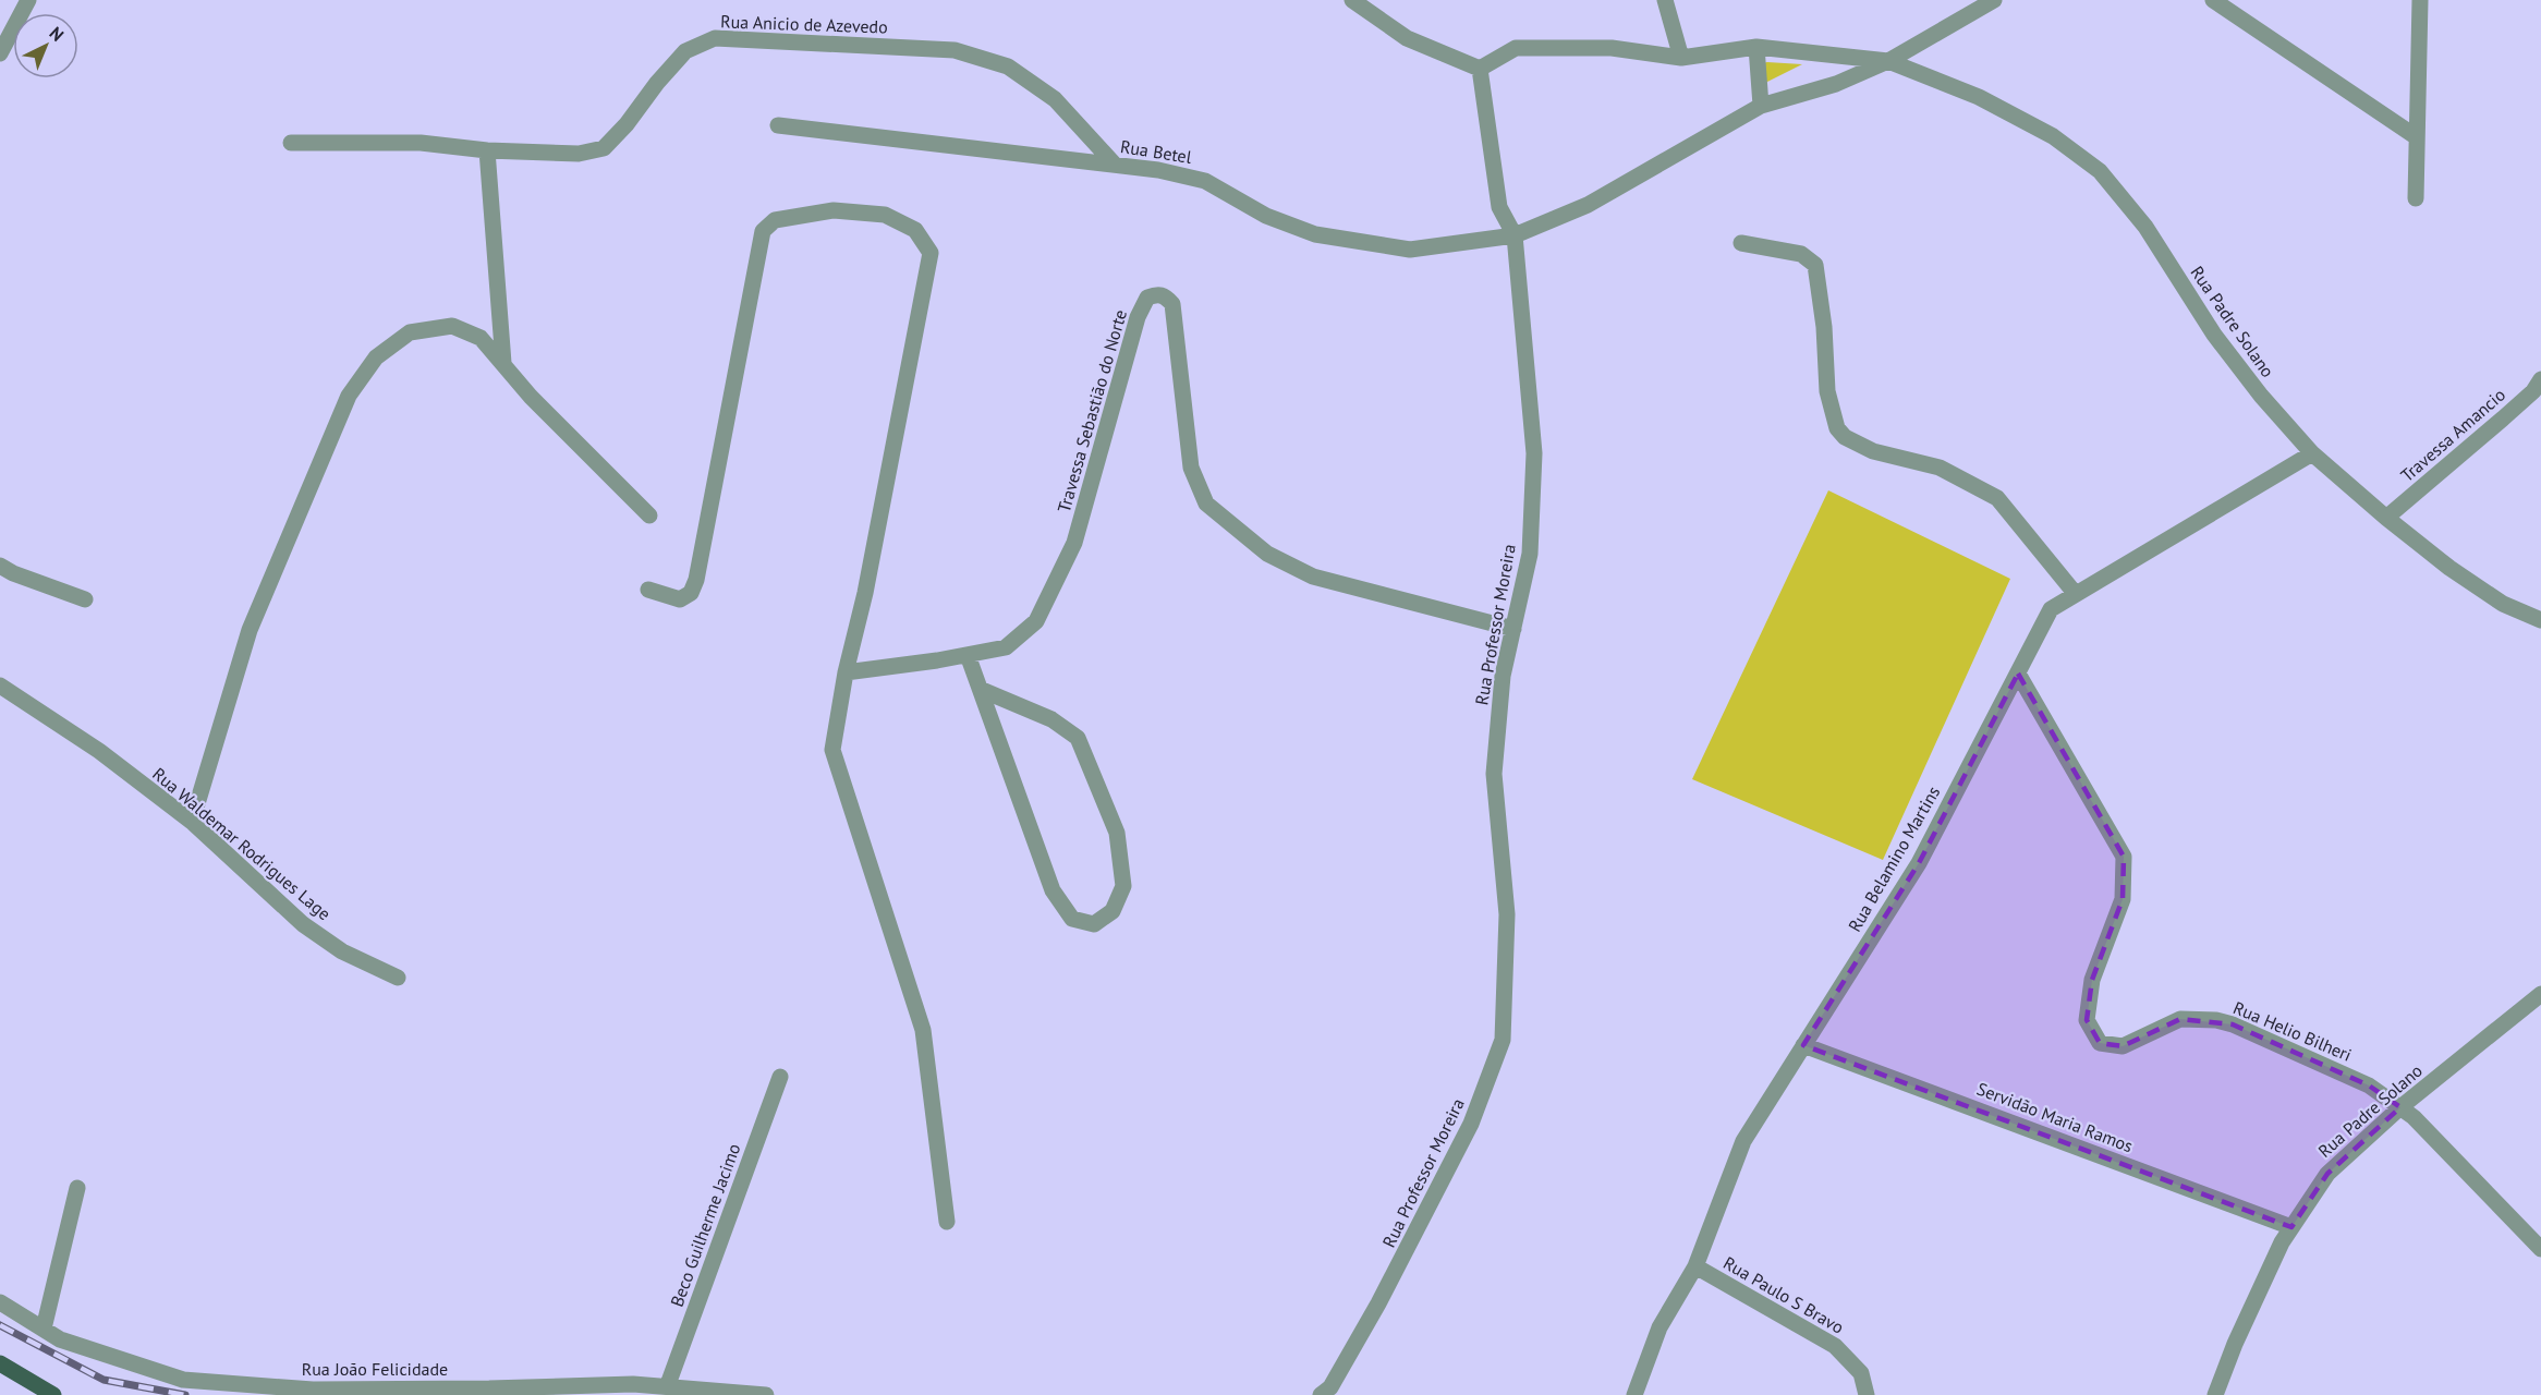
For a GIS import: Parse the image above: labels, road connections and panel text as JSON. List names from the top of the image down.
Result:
{
  "streets": {
    "street": [
      "Rua Anicio de Azevedo",
      "Rua Betel",
      "Rua Padre Solano",
      "Travessa Sebastião do Norte",
      "Travessa Amancio",
      "Rua Professor Moreira",
      "Rua Waldemar Rodrigues Lage",
      "Rua Belamino Martins",
      "Rua Helio Bilheri",
      "Servidão Maria Ramos",
      "Beco Guilherme Jacimo",
      "Rua Paulo S Bravo",
      "Rua João Felicidade"
    ]
  },
  "crossings": [
    ["Rua Anicio de Azevedo", "Rua Betel"],
    ["Rua Betel", "Rua Professor Moreira"],
    ["Rua Padre Solano", "Travessa Amancio"],
    ["Rua Padre Solano", "Rua Belamino Martins"],
    ["Rua Padre Solano", "Rua Helio Bilheri"],
    ["Rua Padre Solano", "Servidão Maria Ramos"],
    ["Travessa Sebastião do Norte", "Rua Professor Moreira"],
    ["Rua Belamino Martins", "Rua Helio Bilheri"],
    ["Rua Belamino Martins", "Servidão Maria Ramos"],
    ["Rua Belamino Martins", "Rua Paulo S Bravo"],
    ["Beco Guilherme Jacimo", "Rua João Felicidade"]
  ],
  "north": "top right"
}
